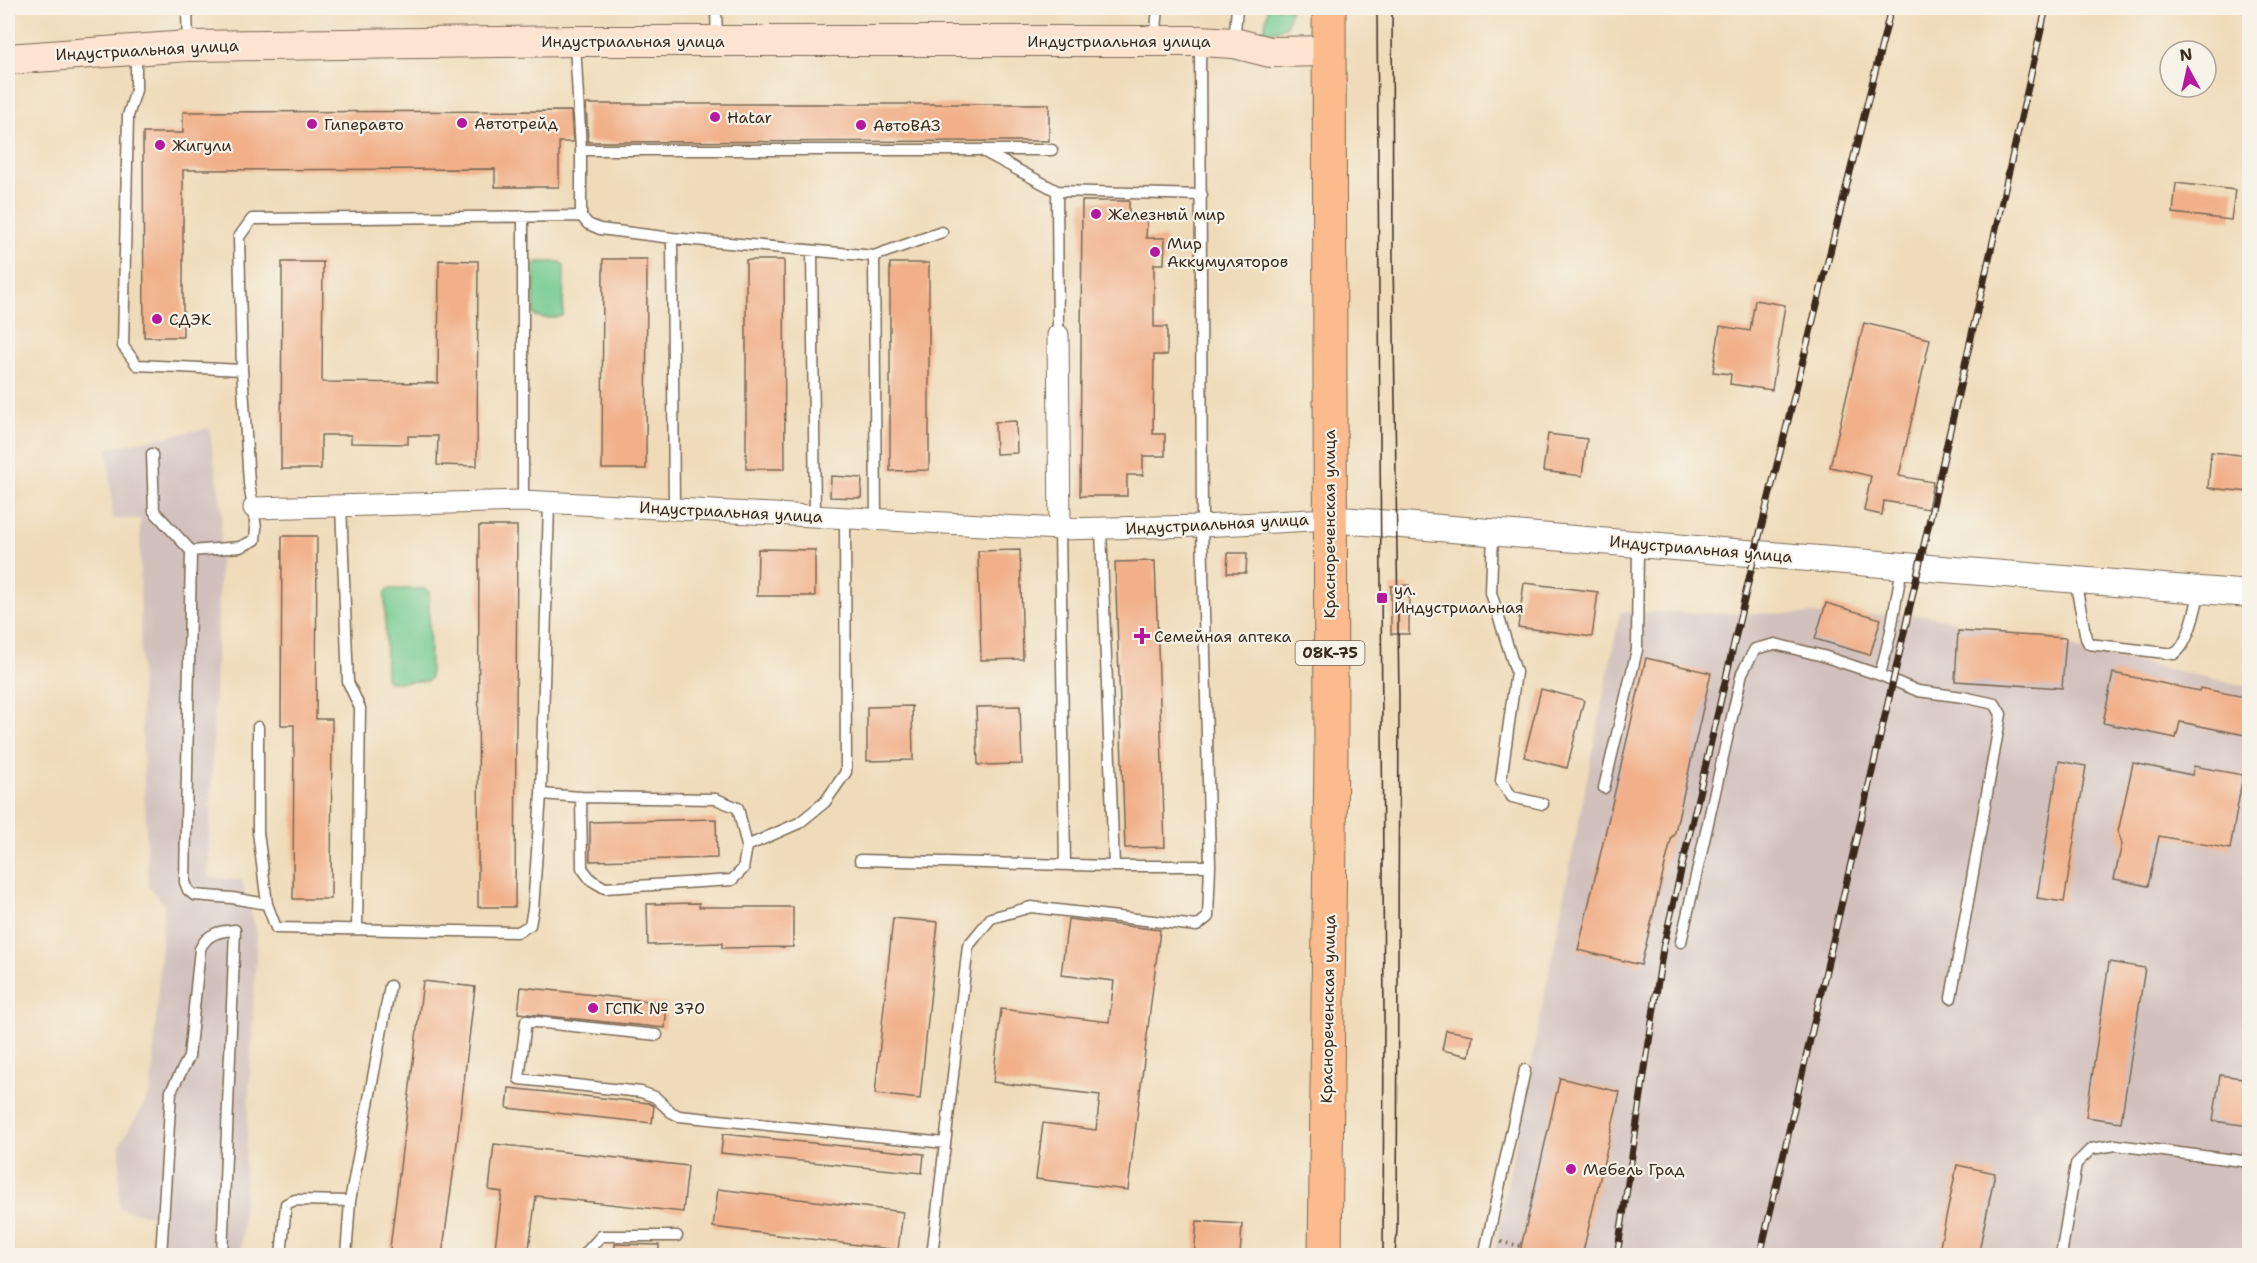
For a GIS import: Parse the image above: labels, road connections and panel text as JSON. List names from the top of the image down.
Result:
{
  "streets": {
    "main road": ["Индустриальная улица", "Краснореченская улица", "08К-75"]
  },
  "crossings": [
    ["Индустриальная улица", "Краснореченская улица"]
  ],
  "places": {
    "other": [
      "Hatar",
      "Автотрейд",
      "Гиперавто",
      "АвтоВАЗ",
      "Жигули",
      "Железный мир",
      "Мир Аккумуляторов",
      "СДЭК",
      "ГСПК № 370",
      "Мебель Град"
    ],
    "transit": ["ул. Индустриальная"],
    "health": ["Семейная аптека"]
  },
  "north": "top"
}
